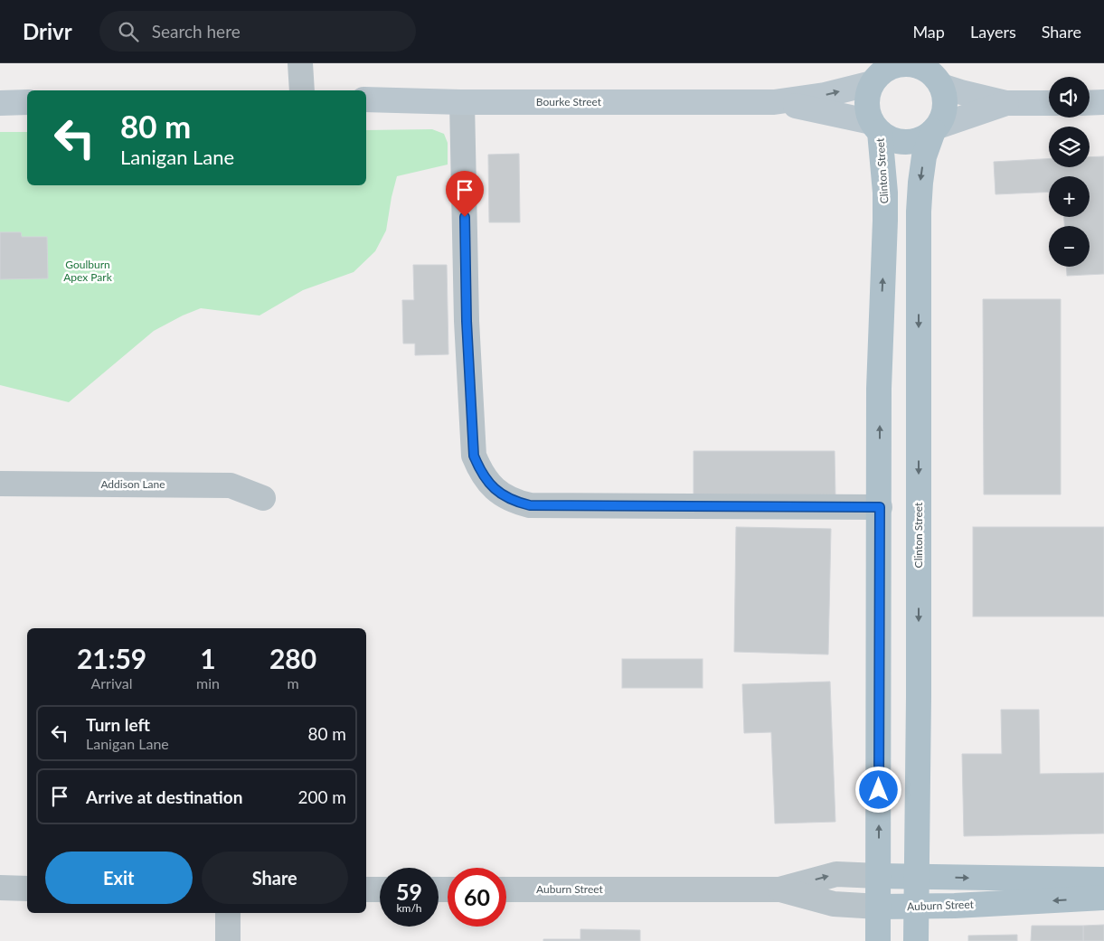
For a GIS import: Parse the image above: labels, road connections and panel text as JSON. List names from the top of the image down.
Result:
{
  "streets": {
    "main road": ["Clinton Street", "Auburn Street"],
    "street": ["Bourke Street", "Addison Lane"]
  },
  "crossings": [
    ["Bourke Street", "Clinton Street"],
    ["Clinton Street", "Auburn Street"]
  ],
  "parks": ["Goulburn Apex Park"],
  "page": {
    "header": "Drivr",
    "search": "Search here",
    "nav": ["Map", "Layers", "Share"],
    "map_buttons": ["+", "−"],
    "turn": ["80 m", "Lanigan Lane"],
    "eta": [
      "21:59",
      "Arrival",
      "1",
      "min",
      "280",
      "m"
    ],
    "list": [
      {
        "name": "Turn left",
        "note": "Lanigan Lane",
        "value": "80 m"
      },
      {
        "name": "Arrive at destination",
        "value": "200 m"
      }
    ],
    "buttons": ["Exit", "Share"],
    "speed": "59 km/h",
    "limit": "60"
  }
}
